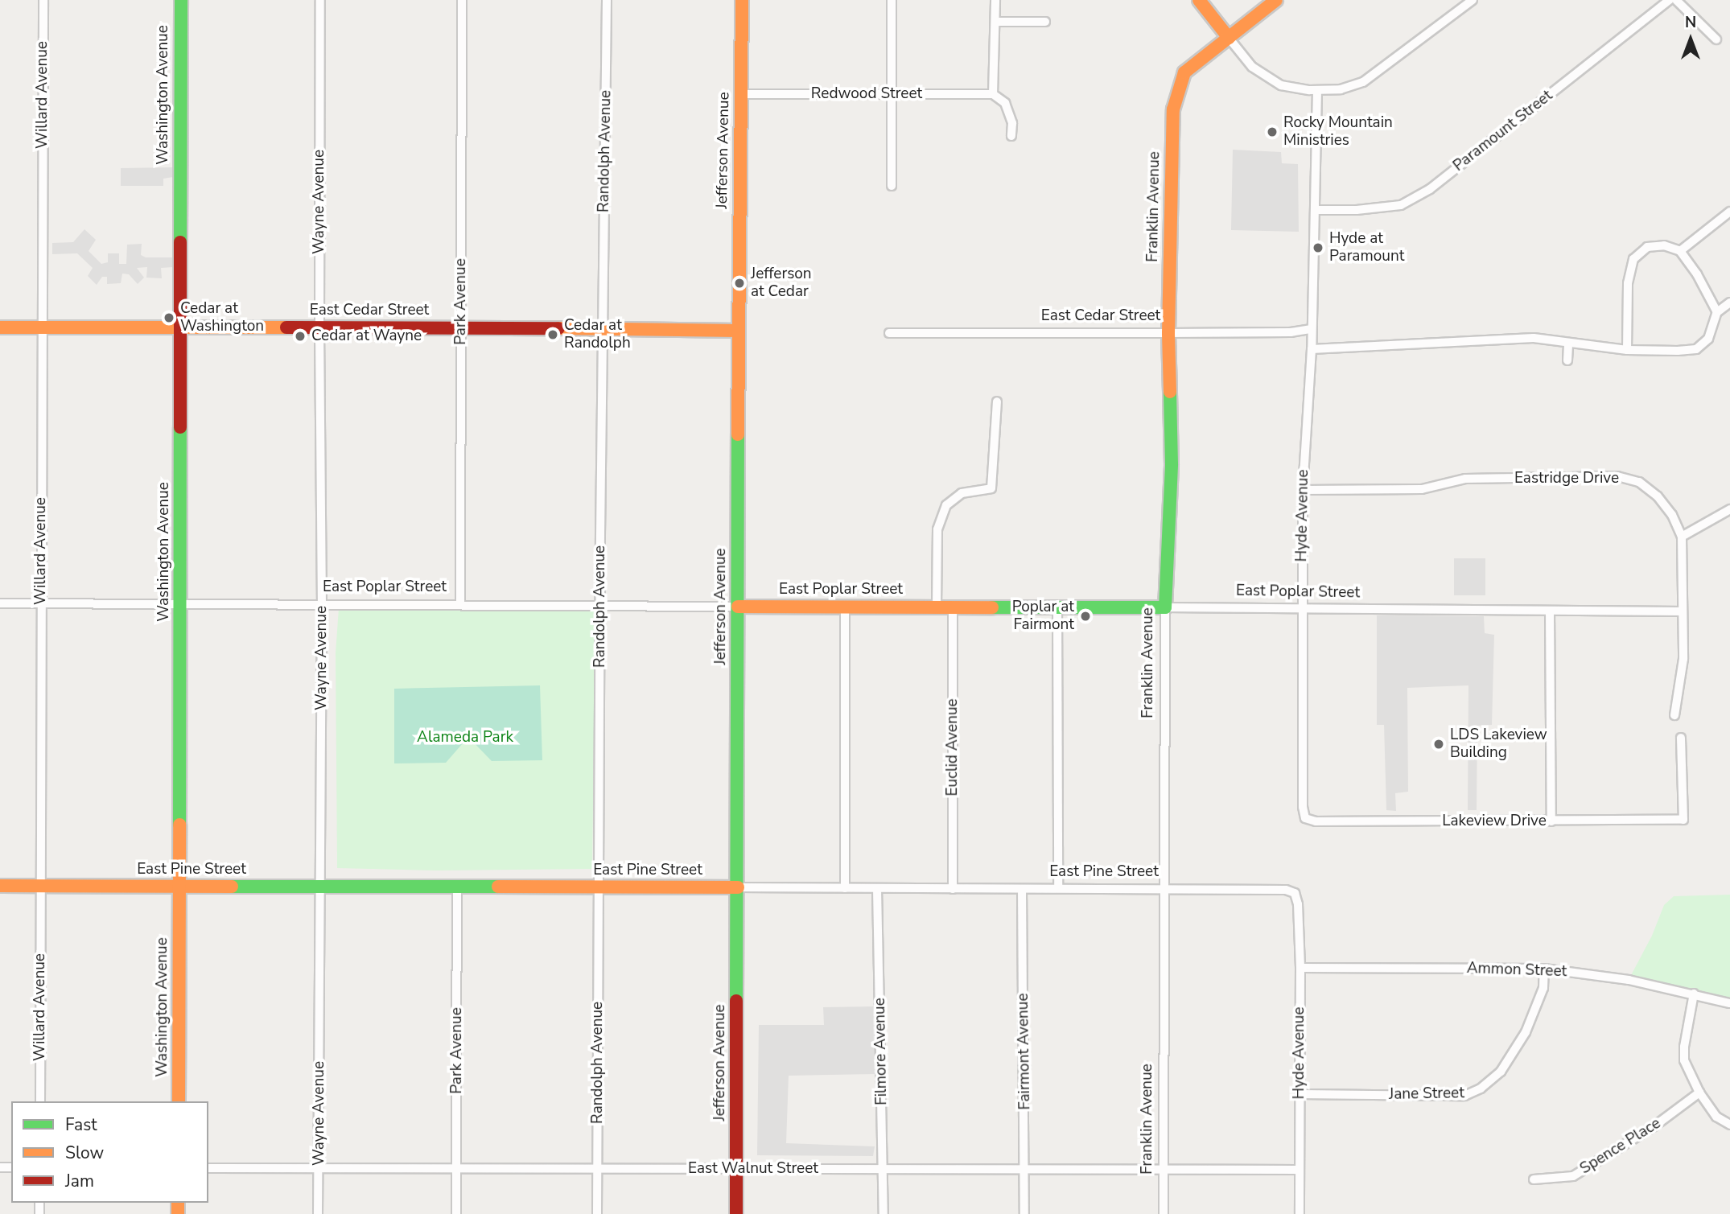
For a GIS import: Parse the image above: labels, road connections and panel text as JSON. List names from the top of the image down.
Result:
{
  "streets": {
    "street": [
      "Redwood Street",
      "Willard Avenue",
      "Washington Avenue",
      "Paramount Street",
      "Jefferson Avenue",
      "Randolph Avenue",
      "Wayne Avenue",
      "Franklin Avenue",
      "Park Avenue",
      "East Cedar Street",
      "Eastridge Drive",
      "Hyde Avenue",
      "East Poplar Street",
      "Euclid Avenue",
      "Lakeview Drive",
      "East Pine Street",
      "Ammon Street",
      "Filmore Avenue",
      "Fairmont Avenue",
      "Jane Street",
      "Spence Place",
      "East Walnut Street"
    ]
  },
  "crossings": [
    ["Redwood Street", "Jefferson Avenue"],
    ["Willard Avenue", "East Cedar Street"],
    ["Willard Avenue", "East Poplar Street"],
    ["Willard Avenue", "East Pine Street"],
    ["Washington Avenue", "East Cedar Street"],
    ["Washington Avenue", "East Poplar Street"],
    ["Washington Avenue", "East Pine Street"],
    ["Jefferson Avenue", "East Cedar Street"],
    ["Jefferson Avenue", "East Poplar Street"],
    ["Jefferson Avenue", "East Pine Street"],
    ["Jefferson Avenue", "East Walnut Street"],
    ["Randolph Avenue", "East Cedar Street"],
    ["Randolph Avenue", "East Poplar Street"],
    ["Randolph Avenue", "East Pine Street"],
    ["Randolph Avenue", "East Walnut Street"],
    ["Wayne Avenue", "East Cedar Street"],
    ["Wayne Avenue", "East Poplar Street"],
    ["Wayne Avenue", "East Pine Street"],
    ["Wayne Avenue", "East Walnut Street"],
    ["Franklin Avenue", "East Cedar Street"],
    ["Franklin Avenue", "East Poplar Street"],
    ["Franklin Avenue", "East Pine Street"],
    ["Franklin Avenue", "East Walnut Street"],
    ["Park Avenue", "East Cedar Street"],
    ["Park Avenue", "East Poplar Street"],
    ["Park Avenue", "East Pine Street"],
    ["Park Avenue", "East Walnut Street"],
    ["East Cedar Street", "Hyde Avenue"],
    ["Eastridge Drive", "Hyde Avenue"],
    ["Eastridge Drive", "East Poplar Street"],
    ["Hyde Avenue", "East Poplar Street"],
    ["Hyde Avenue", "Lakeview Drive"],
    ["Hyde Avenue", "East Pine Street"],
    ["Hyde Avenue", "Ammon Street"],
    ["Hyde Avenue", "Jane Street"],
    ["Hyde Avenue", "East Walnut Street"],
    ["East Poplar Street", "Euclid Avenue"],
    ["Euclid Avenue", "East Pine Street"],
    ["East Pine Street", "Filmore Avenue"],
    ["East Pine Street", "Fairmont Avenue"],
    ["Ammon Street", "Jane Street"],
    ["Filmore Avenue", "East Walnut Street"],
    ["Fairmont Avenue", "East Walnut Street"]
  ],
  "parks": ["Alameda Park"],
  "places": [
    "Rocky Mountain Ministries",
    "Hyde at Paramount",
    "Jefferson at Cedar",
    "Cedar at Washington",
    "Cedar at Randolph",
    "Cedar at Wayne",
    "Poplar at Fairmont",
    "LDS Lakeview Building"
  ],
  "legend": ["Fast", "Slow", "Jam"],
  "north": "top"
}
